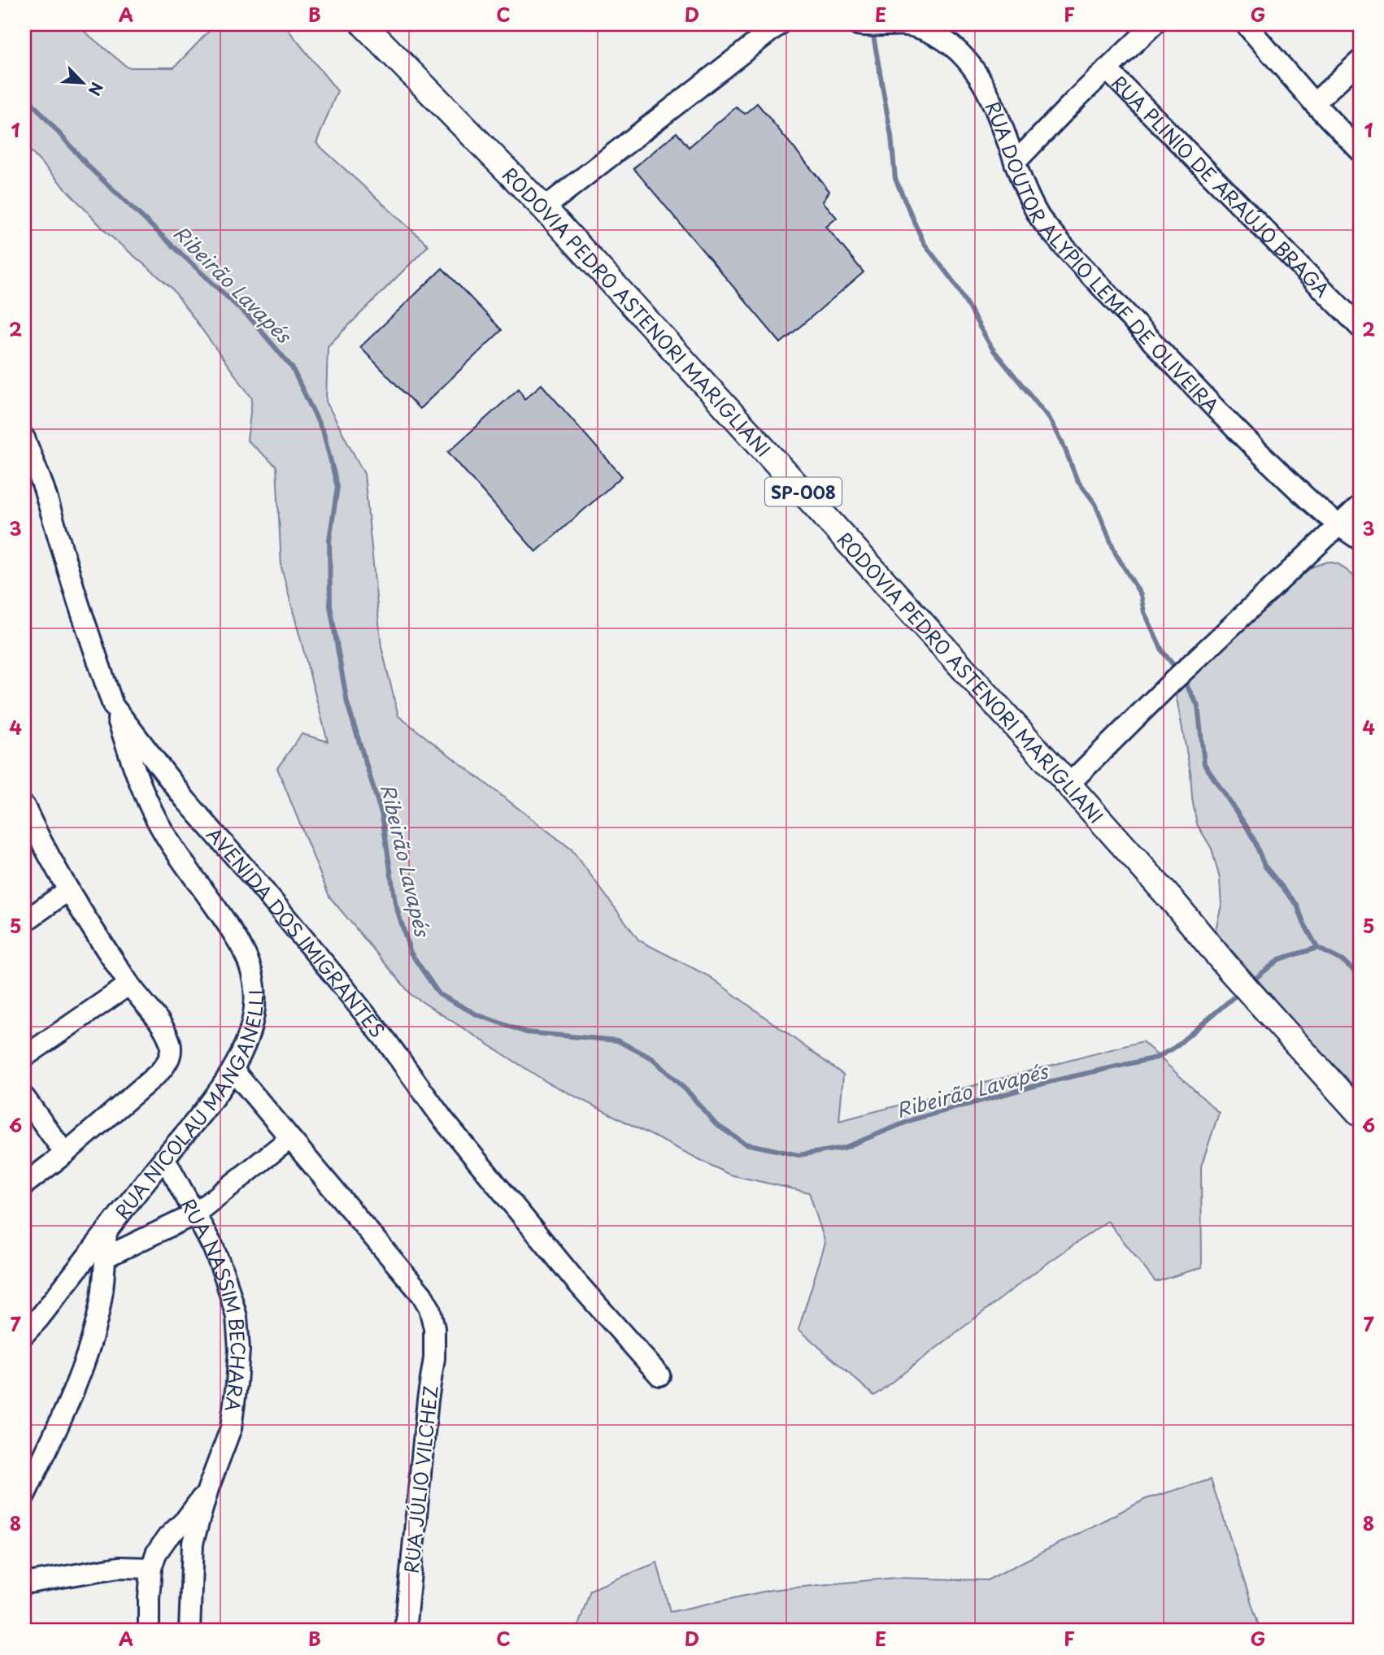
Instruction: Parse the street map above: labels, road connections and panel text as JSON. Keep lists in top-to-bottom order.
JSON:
{
  "streets": {
    "main road": ["RODOVIA PEDRO ASTENORI MARIGLIANI", "SP-008"],
    "street": [
      "RUA PLINIO DE ARAÚJO BRAGA",
      "RUA DOUTOR ALYPIO LEME DE OLIVEIRA",
      "AVENIDA DOS IMIGRANTES",
      "RUA NICOLAU MANGANELLI",
      "RUA NASSIM BECHARA",
      "RUA JÚLIO VILCHEZ"
    ]
  },
  "crossings": [
    ["AVENIDA DOS IMIGRANTES", "RUA NICOLAU MANGANELLI"],
    ["RUA NICOLAU MANGANELLI", "RUA NASSIM BECHARA"],
    ["RUA NICOLAU MANGANELLI", "RUA JÚLIO VILCHEZ"]
  ],
  "water": ["Ribeirão Lavapés"],
  "north": "bottom right",
  "grid": {
    "columns": [
      "A",
      "B",
      "C",
      "D",
      "E",
      "F",
      "G"
    ],
    "rows": [
      "1",
      "2",
      "3",
      "4",
      "5",
      "6",
      "7",
      "8"
    ]
  }
}
